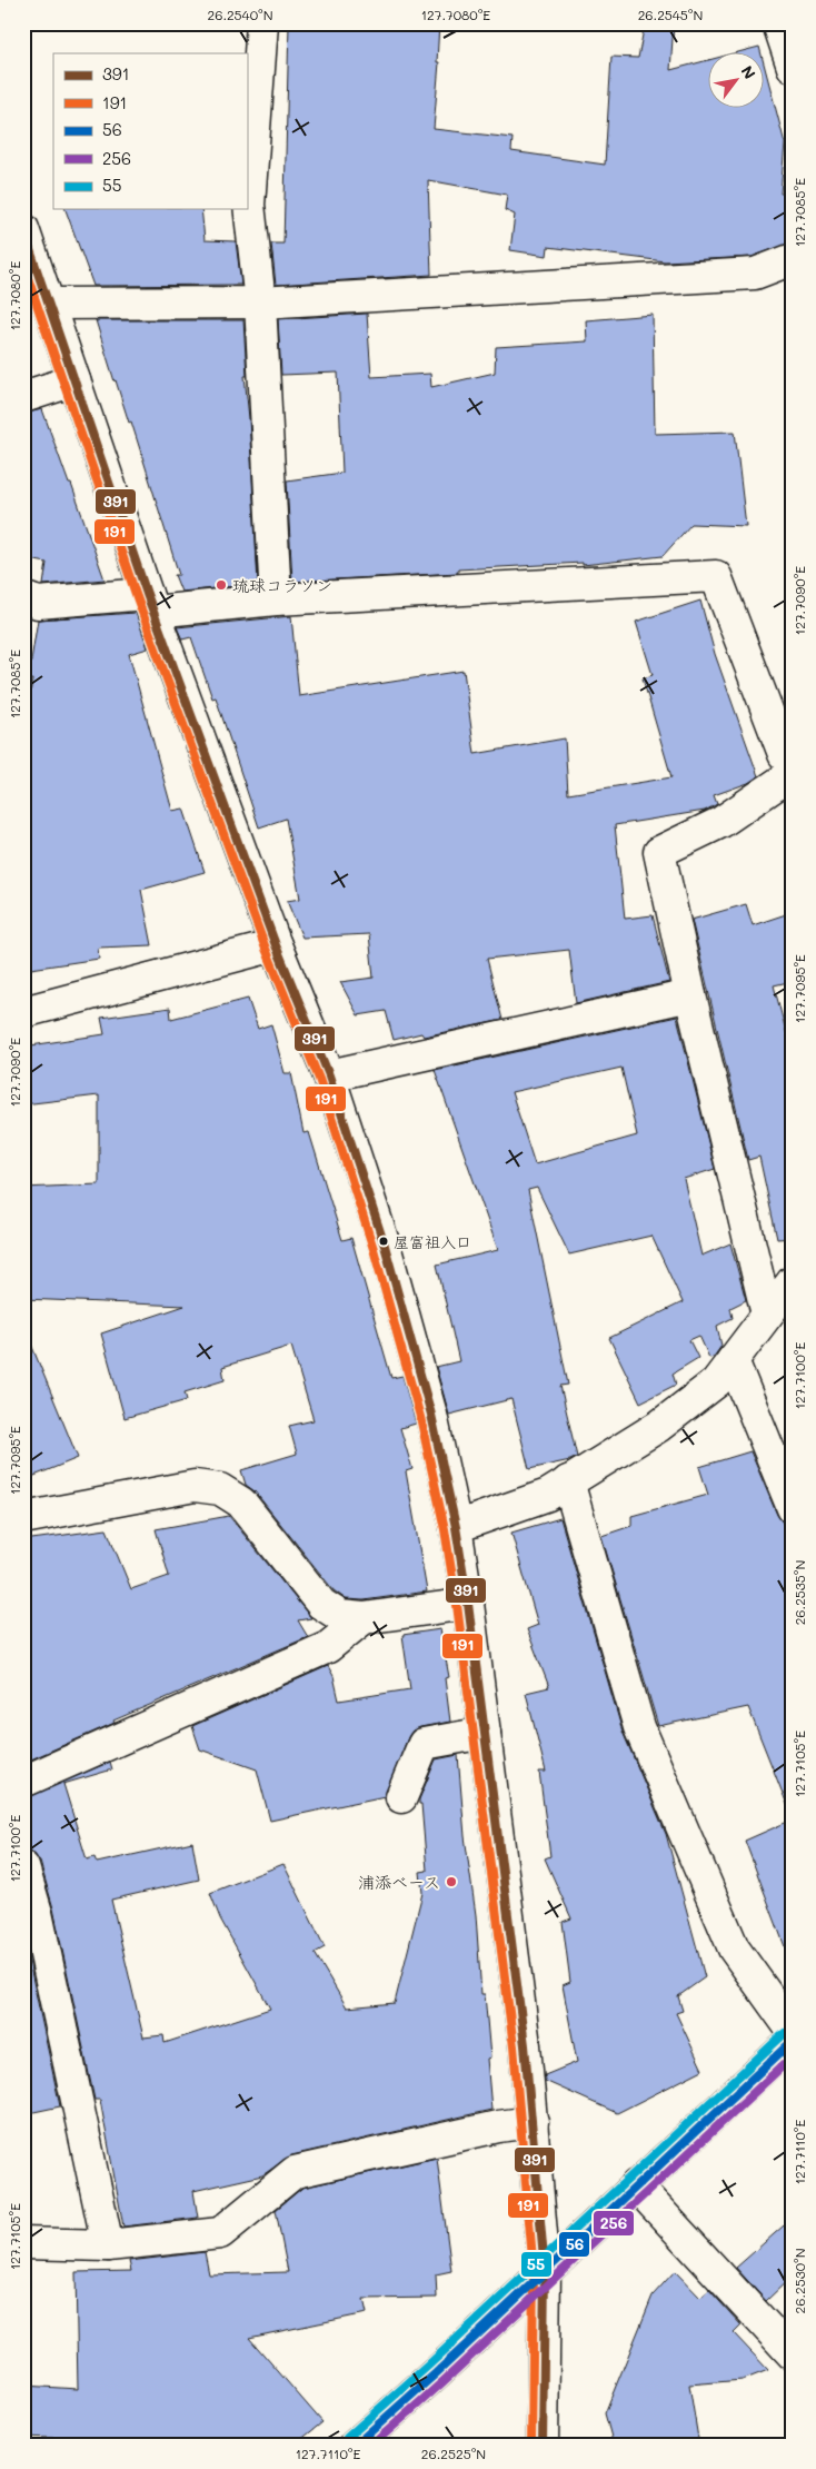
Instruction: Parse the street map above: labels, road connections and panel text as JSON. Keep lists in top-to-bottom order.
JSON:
{
  "places": ["琉球コラソン", "屋富祖入口", "浦添ベース"],
  "lines": [
    "transit line 391",
    "transit line 191",
    "transit line 55",
    "transit line 56",
    "transit line 256"
  ],
  "legend": [
    "391",
    "191",
    "56",
    "256",
    "55"
  ],
  "north": "top right",
  "coordinates": [
    "26.2540°N",
    "127.7080°E",
    "26.2545°N",
    "127.7085°E",
    "127.7090°E",
    "127.7095°E",
    "127.7100°E",
    "26.2535°N",
    "127.7105°E",
    "127.7110°E",
    "26.2530°N",
    "26.2525°N"
  ]
}
